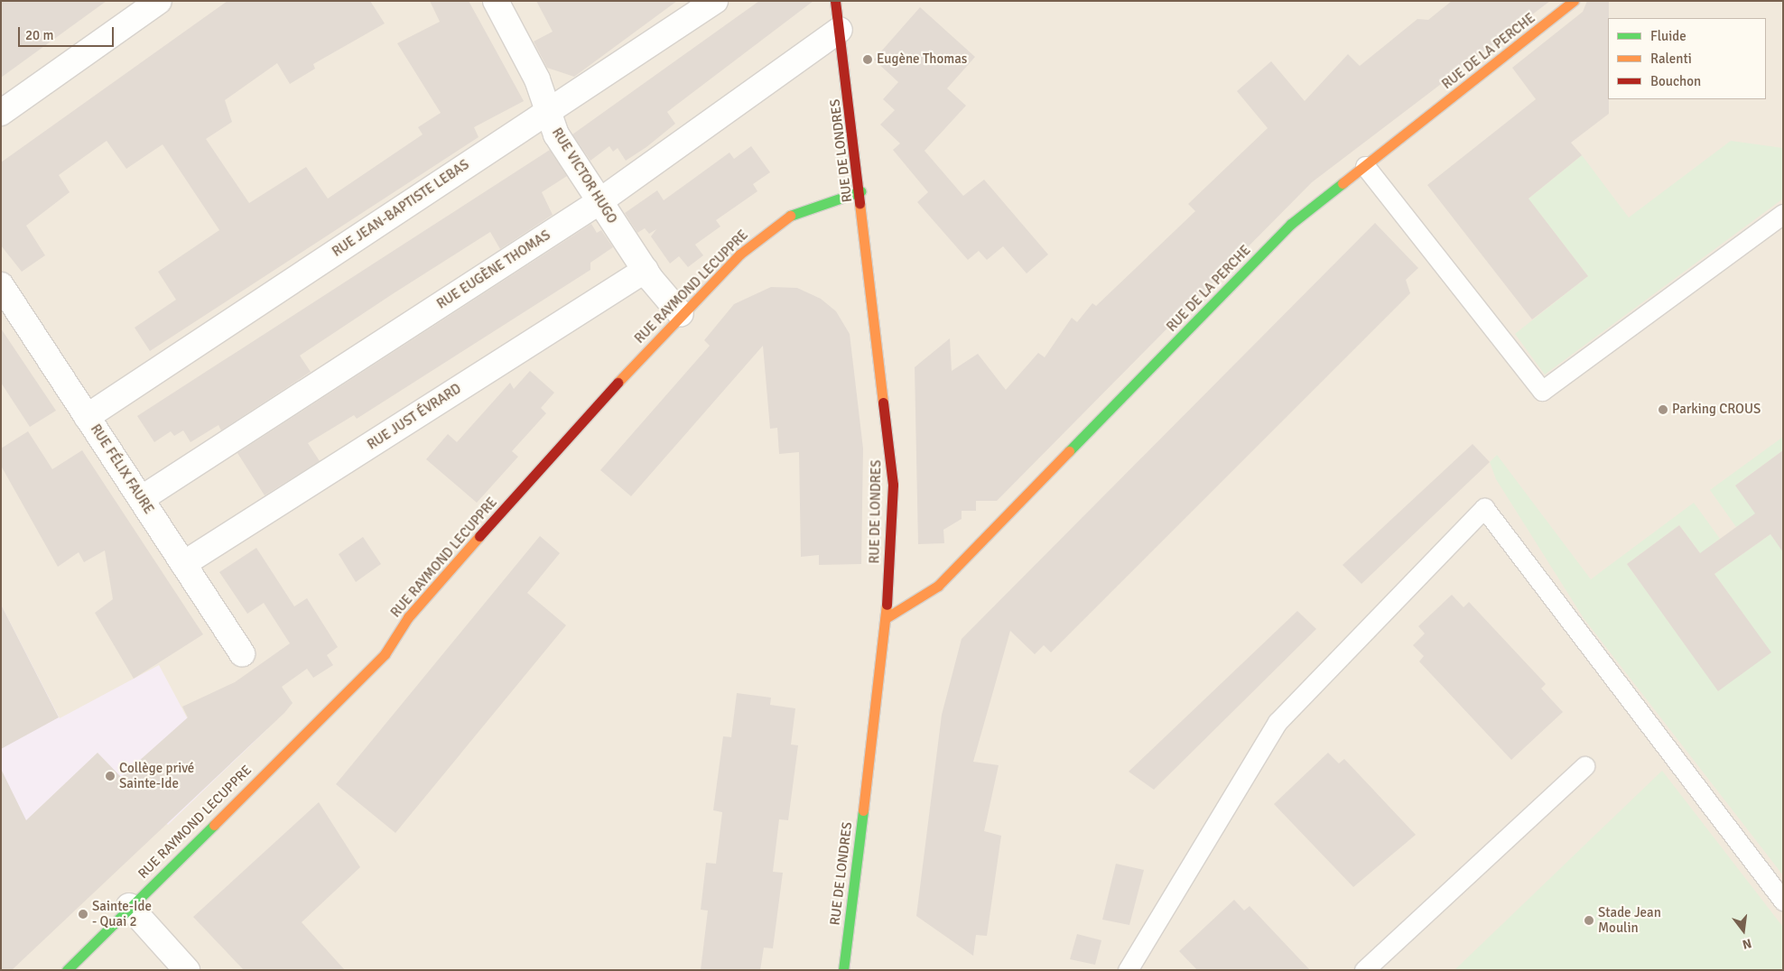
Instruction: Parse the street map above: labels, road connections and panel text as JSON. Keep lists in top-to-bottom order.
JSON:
{
  "streets": {
    "street": [
      "RUE DE LA PERCHE",
      "RUE DE LONDRES",
      "RUE VICTOR HUGO",
      "RUE JEAN-BAPTISTE LEBAS",
      "RUE EUGÈNE THOMAS",
      "RUE RAYMOND LECUPPRE",
      "RUE JUST ÉVRARD",
      "RUE FÉLIX FAURE"
    ]
  },
  "crossings": [
    ["RUE DE LA PERCHE", "RUE DE LONDRES"],
    ["RUE DE LONDRES", "RUE EUGÈNE THOMAS"],
    ["RUE DE LONDRES", "RUE RAYMOND LECUPPRE"],
    ["RUE VICTOR HUGO", "RUE JEAN-BAPTISTE LEBAS"],
    ["RUE VICTOR HUGO", "RUE EUGÈNE THOMAS"],
    ["RUE VICTOR HUGO", "RUE RAYMOND LECUPPRE"],
    ["RUE VICTOR HUGO", "RUE JUST ÉVRARD"],
    ["RUE JEAN-BAPTISTE LEBAS", "RUE FÉLIX FAURE"],
    ["RUE EUGÈNE THOMAS", "RUE FÉLIX FAURE"],
    ["RUE JUST ÉVRARD", "RUE FÉLIX FAURE"]
  ],
  "places": [
    "Eugène Thomas",
    "Parking CROUS",
    "Collège privé Sainte-Ide",
    "Sainte-Ide - Quai 2",
    "Stade Jean Moulin"
  ],
  "legend": ["Fluide", "Ralenti", "Bouchon"],
  "scale_bar": "20 m",
  "north": "bottom"
}
